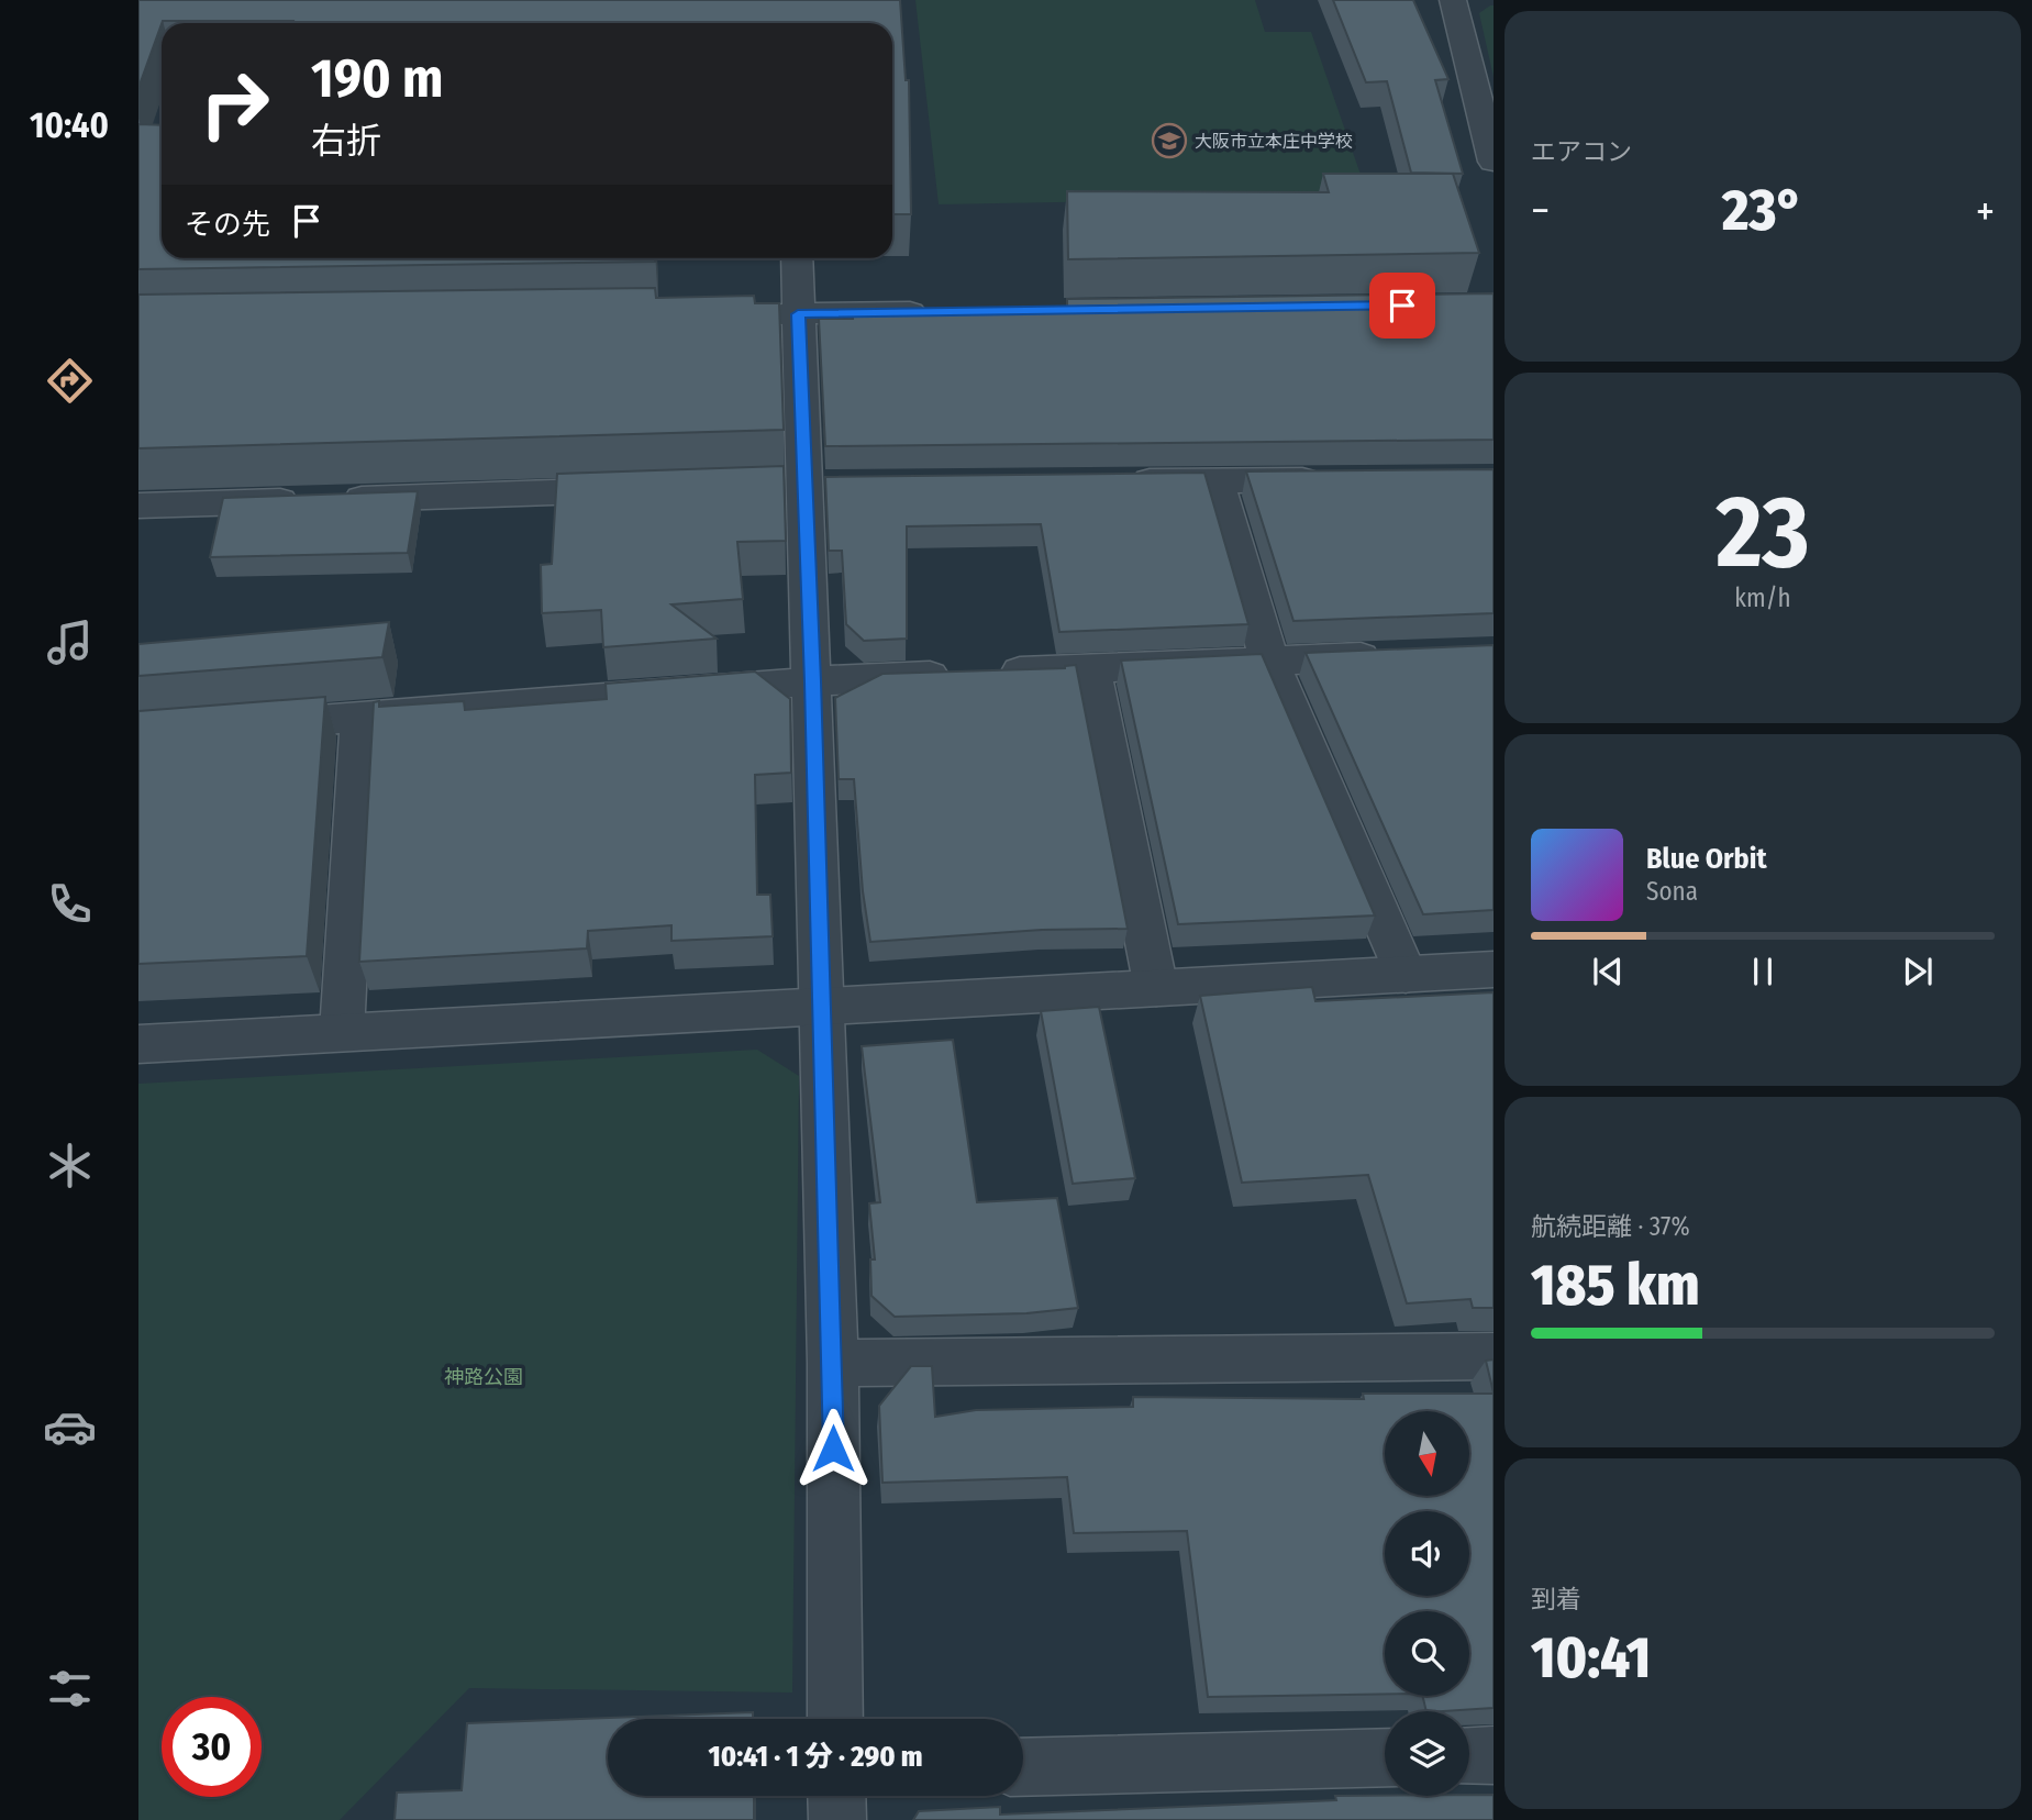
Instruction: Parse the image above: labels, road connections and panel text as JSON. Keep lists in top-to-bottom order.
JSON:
{
  "parks": ["神路公園"],
  "places": {
    "school or university": ["大阪市立本庄中学校"]
  },
  "north": "bottom",
  "page": {
    "tabs": "10:40",
    "tile": [
      "エアコン",
      ["23", "km/h"],
      ["航続距離 · 37%", "185 km"],
      ["到着", "10:41"]
    ],
    "turn": ["190 m", "右折"],
    "heat": ["−", "23°", "+"],
    "then": "その先",
    "song": ["Blue Orbit", "Sona"],
    "limit": "30",
    "trip": "10:41 · 1 分 · 290 m"
  }
}
